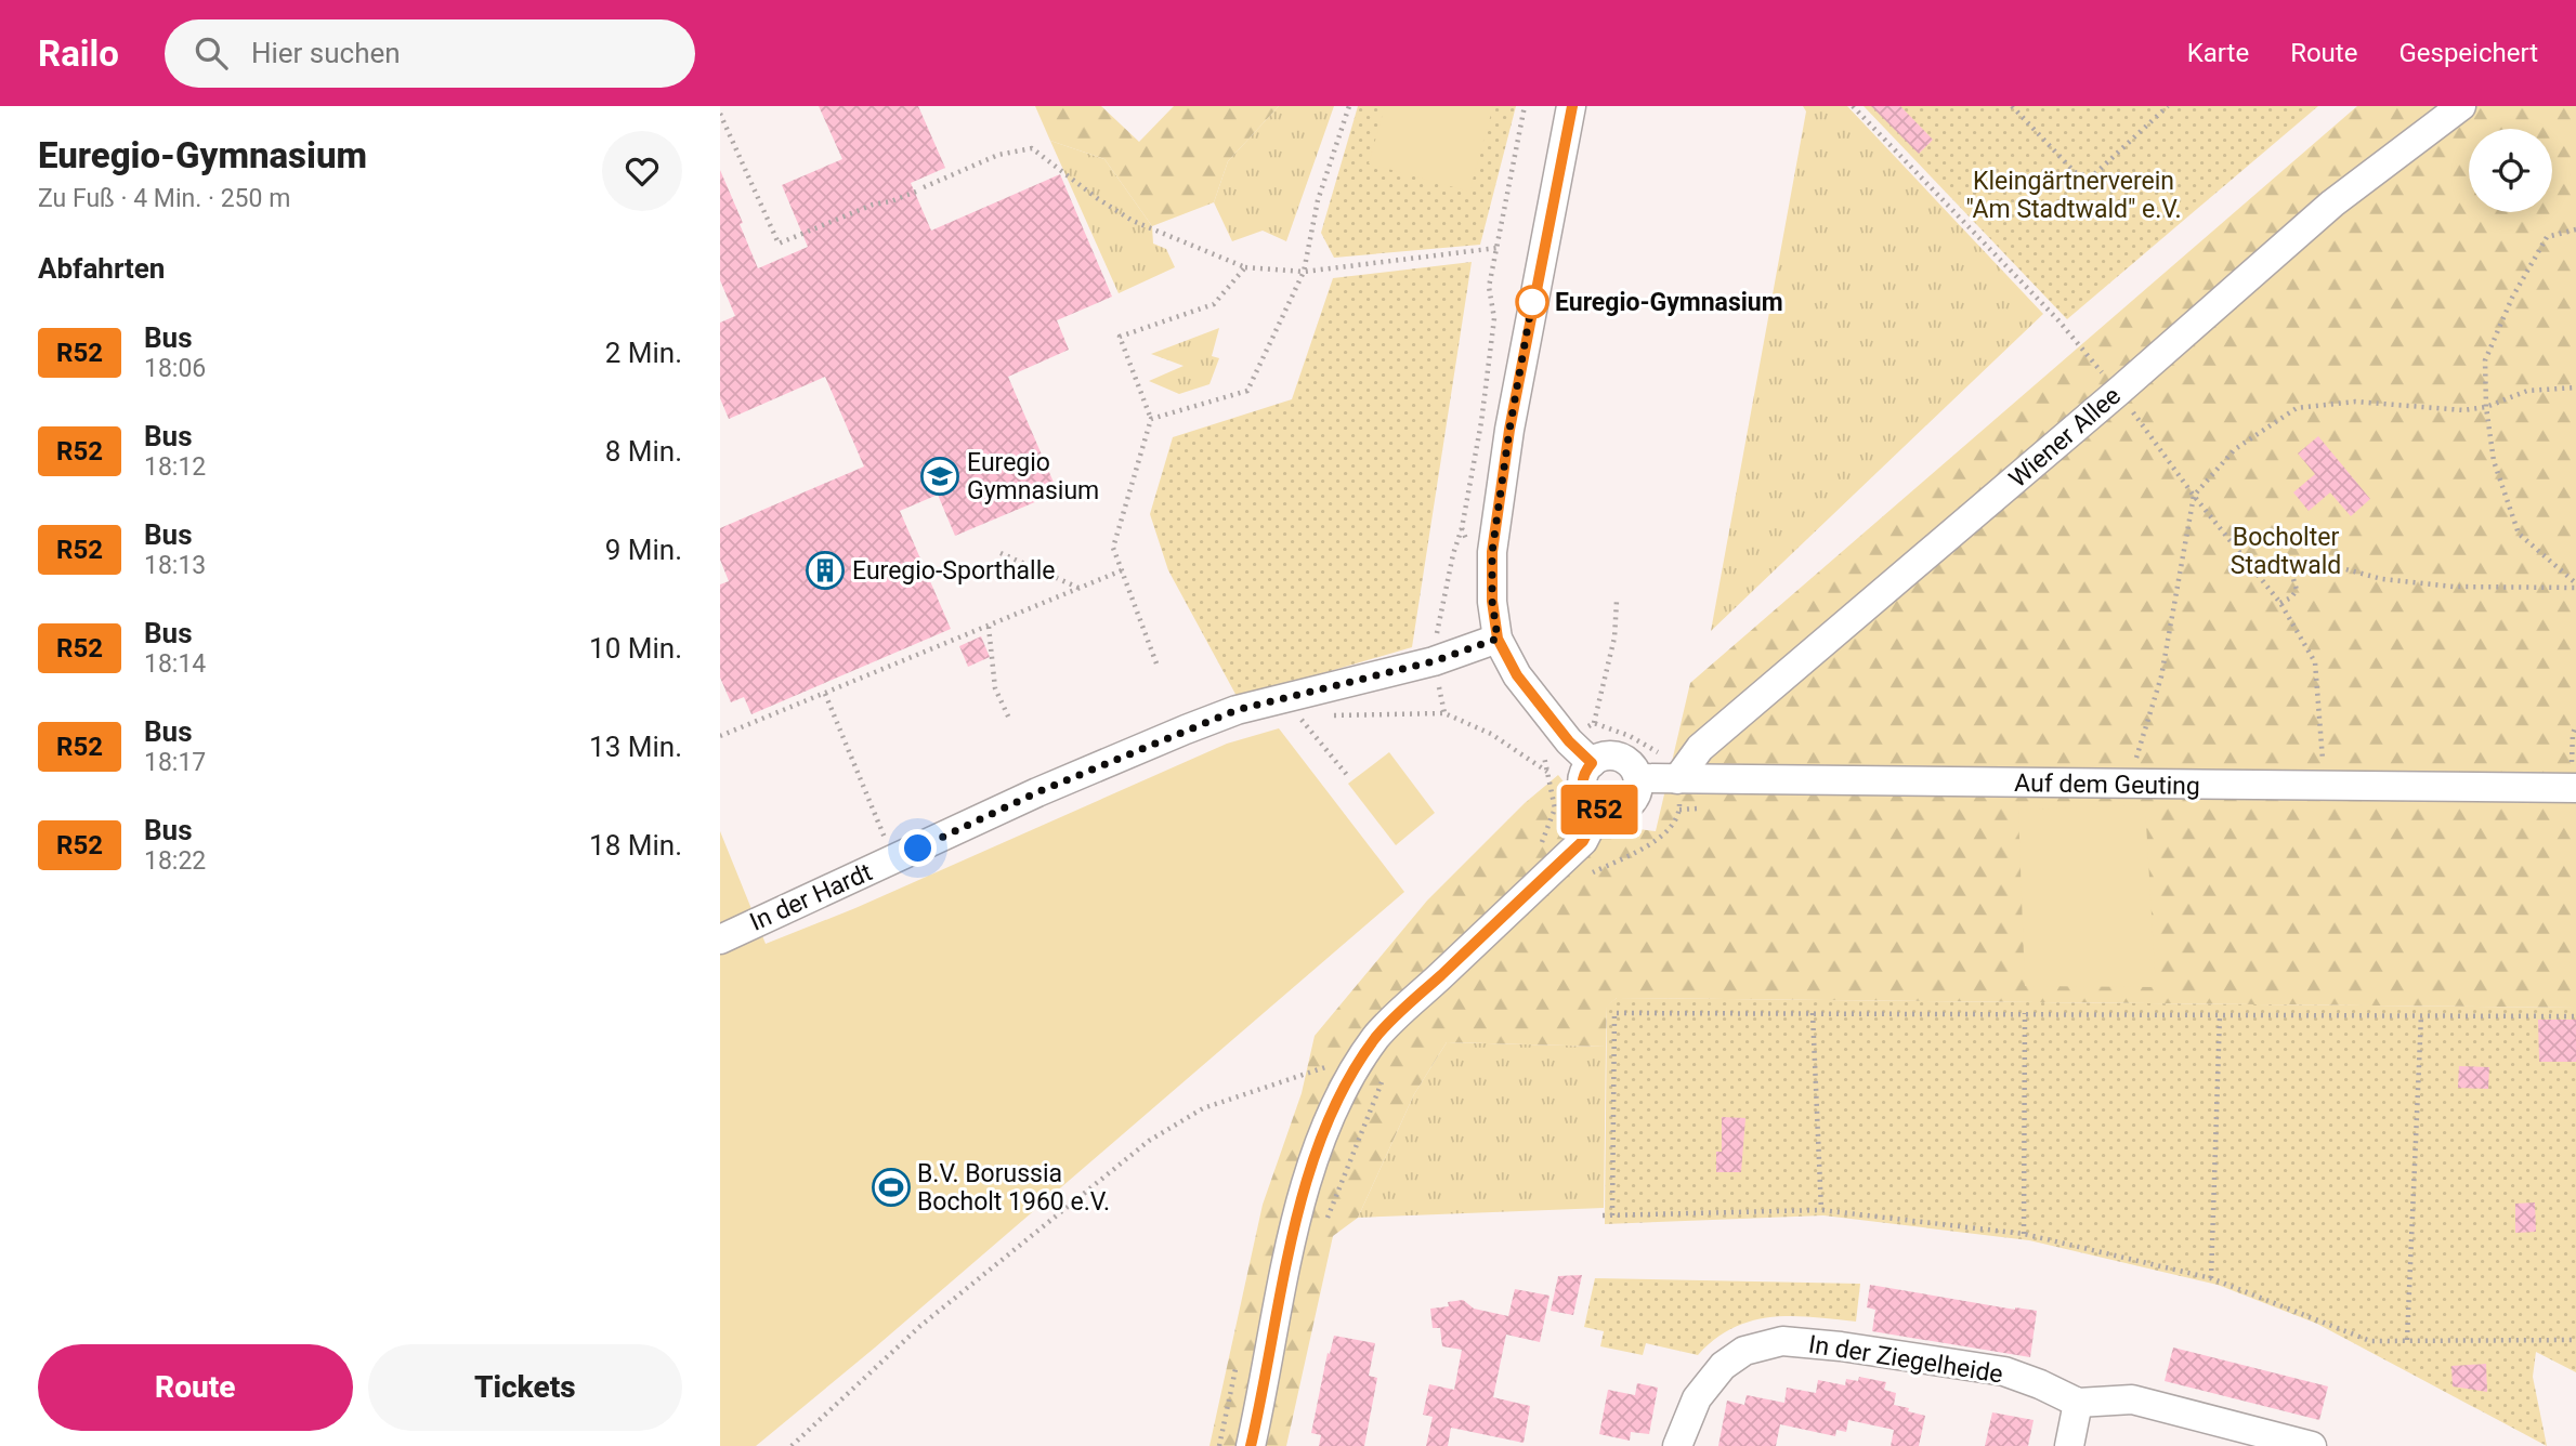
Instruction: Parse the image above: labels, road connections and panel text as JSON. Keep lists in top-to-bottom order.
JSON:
{
  "streets": {
    "street": [
      "Wiener Allee",
      "Auf dem Geuting",
      "In der Hardt",
      "In der Ziegelheide"
    ]
  },
  "crossings": [
    ["Wiener Allee", "Auf dem Geuting"]
  ],
  "parks": ["Kleingärtnerverein \"Am Stadtwald\" e.V.", "Bocholter Stadtwald"],
  "places": {
    "other": ["Euregio-Gymnasium"],
    "school or university": ["Euregio Gymnasium"],
    "building": ["Euregio-Sporthalle"],
    "sports": ["B.V. Borussia Bocholt 1960 e.V."]
  },
  "lines": ["bus line R52"],
  "page": {
    "header": "Railo",
    "search": "Hier suchen",
    "nav": ["Karte", "Route", "Gespeichert"],
    "heading": [
      ["Euregio-Gymnasium", "Zu Fuß · 4 Min. · 250 m"],
      "Abfahrten"
    ],
    "on_map": "R52",
    "list": [
      {
        "mark": "R52",
        "name": "Bus",
        "note": "18:06",
        "value": "2 Min."
      },
      {
        "mark": "R52",
        "name": "Bus",
        "note": "18:12",
        "value": "8 Min."
      },
      {
        "mark": "R52",
        "name": "Bus",
        "note": "18:13",
        "value": "9 Min."
      },
      {
        "mark": "R52",
        "name": "Bus",
        "note": "18:14",
        "value": "10 Min."
      },
      {
        "mark": "R52",
        "name": "Bus",
        "note": "18:17",
        "value": "13 Min."
      },
      {
        "mark": "R52",
        "name": "Bus",
        "note": "18:22",
        "value": "18 Min."
      }
    ],
    "buttons": ["Route", "Tickets"]
  }
}
